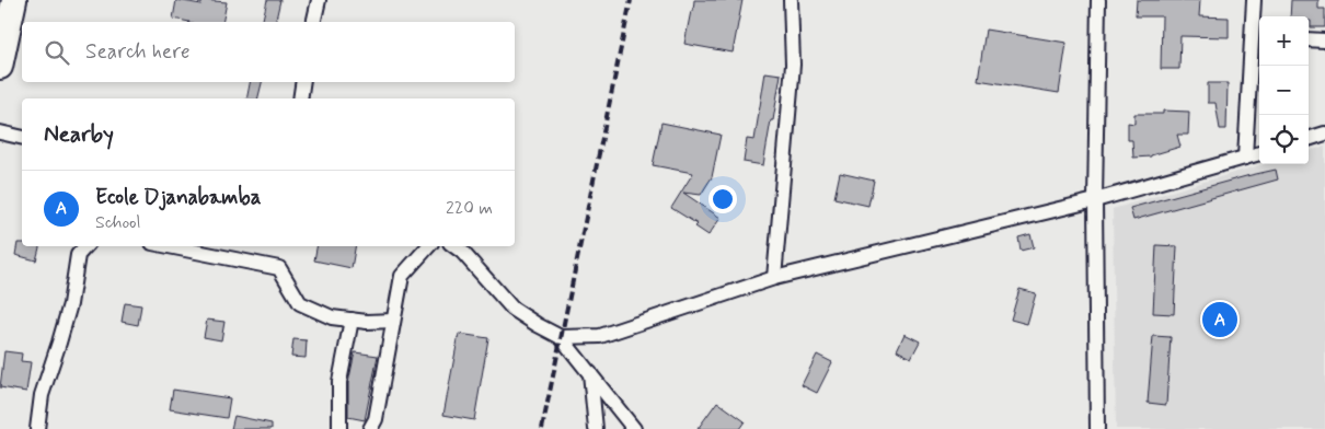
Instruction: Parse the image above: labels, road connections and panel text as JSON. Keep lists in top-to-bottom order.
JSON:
{
  "page": {
    "map_buttons": ["+", "−"],
    "search": "Search here",
    "heading": "Nearby",
    "list": [
      {
        "mark": "A",
        "name": "Ecole Djanabamba",
        "note": "School",
        "value": "220 m"
      }
    ],
    "pins": "A"
  }
}
